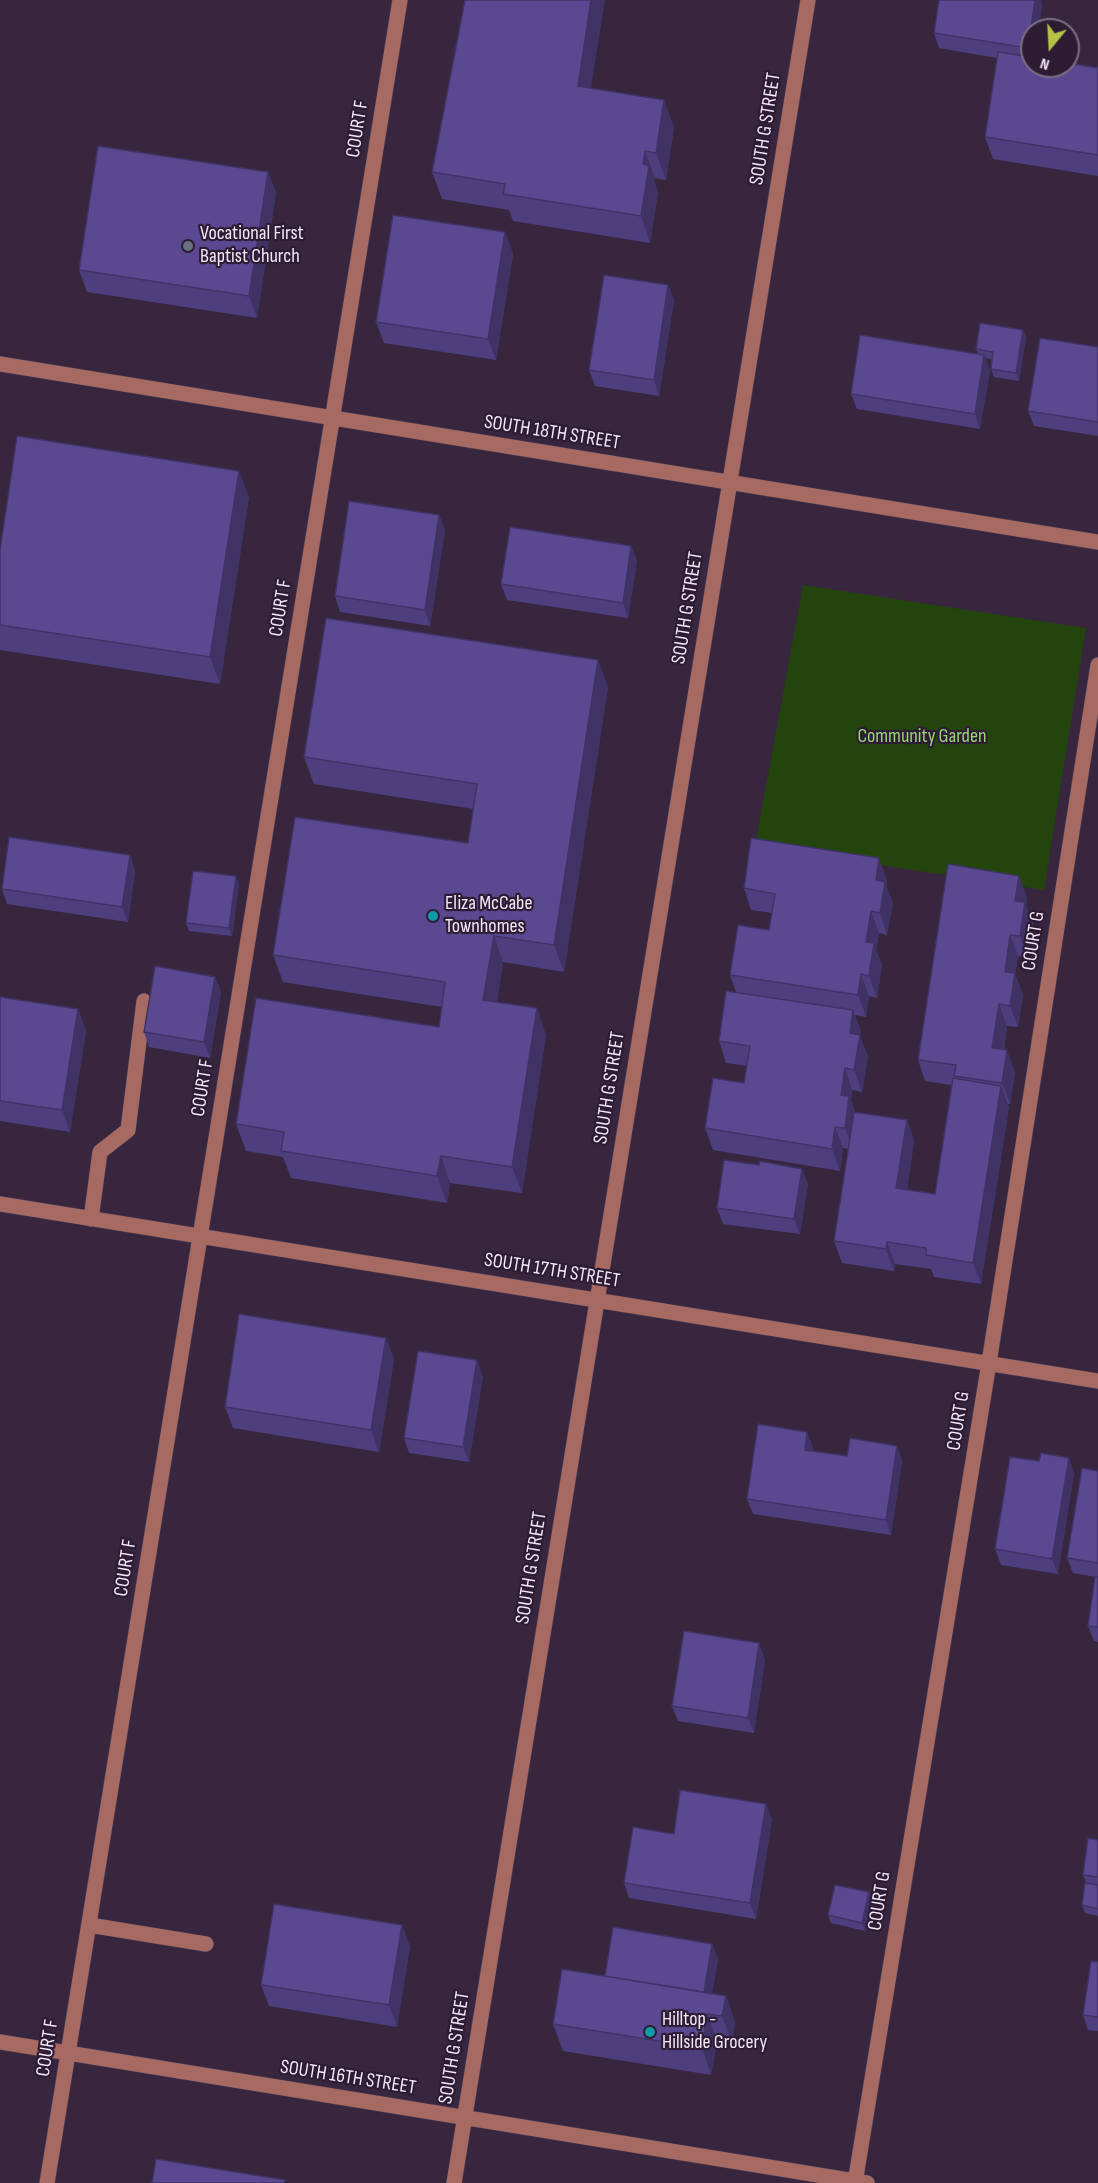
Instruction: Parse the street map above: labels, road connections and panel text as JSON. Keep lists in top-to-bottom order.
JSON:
{
  "streets": {
    "street": [
      "COURT F",
      "SOUTH G STREET",
      "SOUTH 18TH STREET",
      "COURT G",
      "SOUTH 17TH STREET",
      "SOUTH 16TH STREET"
    ]
  },
  "crossings": [
    ["COURT F", "SOUTH 18TH STREET"],
    ["COURT F", "SOUTH 17TH STREET"],
    ["COURT F", "SOUTH 16TH STREET"],
    ["SOUTH G STREET", "SOUTH 18TH STREET"],
    ["SOUTH G STREET", "SOUTH 17TH STREET"],
    ["SOUTH G STREET", "SOUTH 16TH STREET"],
    ["COURT G", "SOUTH 17TH STREET"],
    ["COURT G", "SOUTH 16TH STREET"]
  ],
  "parks": ["Community Garden"],
  "places": ["Vocational First Baptist Church", "Eliza McCabe Townhomes", "Hilltop - Hillside Grocery"],
  "north": "bottom"
}
